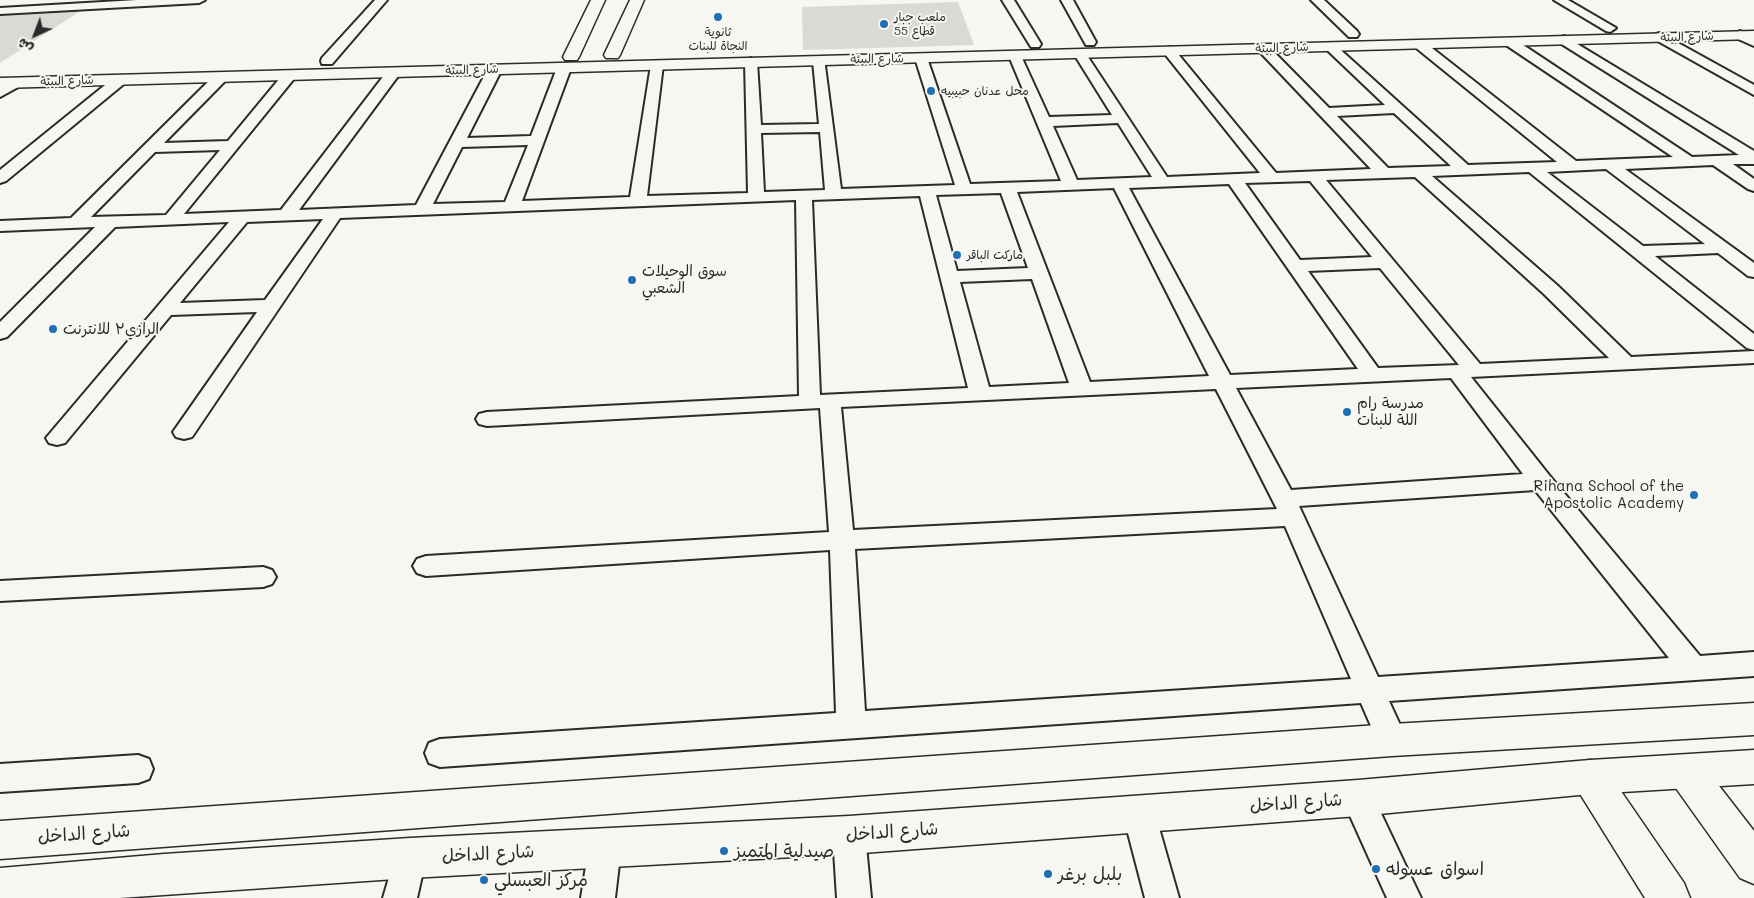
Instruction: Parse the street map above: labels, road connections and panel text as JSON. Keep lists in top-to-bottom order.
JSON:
{
  "streets": {
    "street": ["شارع البيئة", "شارع الداخل"]
  },
  "places": [
    "ثانوية النجاة للبنات",
    "ملعب جبار قطاع 55",
    "محل عدنان حبيبيه",
    "ماركت الباقر",
    "سوق الوحيلات الشعبي",
    "الرازي٣ للانترنت",
    "مدرسة رام اللة للبنات",
    "Rihana School of the Apostolic Academy",
    "صيدلية المتميز",
    "اسواق عسوله",
    "بلبل برغر",
    "مركز العبسلي"
  ],
  "north": "bottom left"
}
